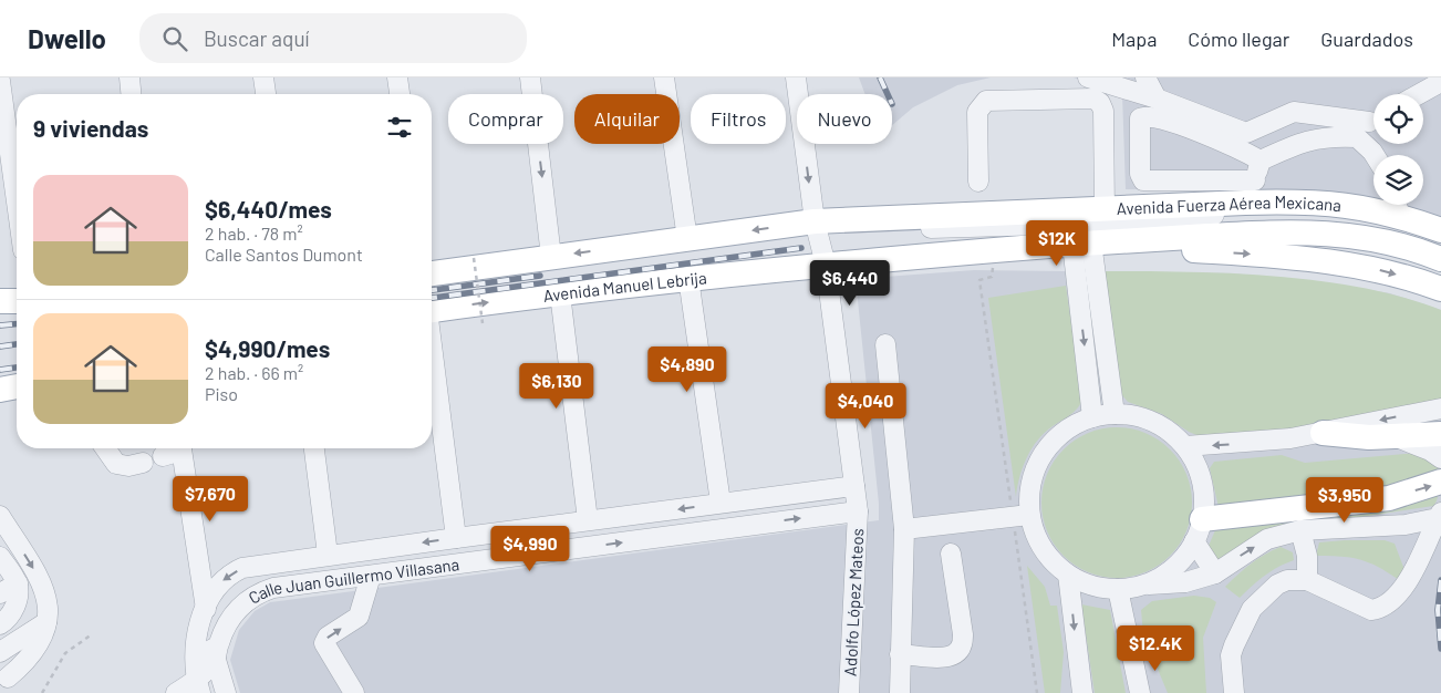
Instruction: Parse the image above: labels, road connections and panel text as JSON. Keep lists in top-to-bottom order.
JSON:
{
  "streets": {
    "main road": ["Avenida Fuerza Aérea Mexicana", "Avenida Manuel Lebrija"],
    "street": ["Calle Juan Guillermo Villasana", "Adolfo López Mateos"]
  },
  "crossings": [
    ["Avenida Fuerza Aérea Mexicana", "Avenida Manuel Lebrija"],
    ["Avenida Fuerza Aérea Mexicana", "Adolfo López Mateos"],
    ["Avenida Manuel Lebrija", "Adolfo López Mateos"],
    ["Calle Juan Guillermo Villasana", "Adolfo López Mateos"]
  ],
  "page": {
    "header": "Dwello",
    "search": "Buscar aquí",
    "nav": ["Mapa", "Cómo llegar", "Guardados"],
    "chip": [
      "Comprar",
      "Alquilar",
      "Filtros",
      "Nuevo"
    ],
    "heading": "9 viviendas",
    "list": [
      {
        "name": "$6,440/mes",
        "note": "2 hab. · 78 m² · Calle Santos Dumont"
      },
      {
        "name": "$4,990/mes",
        "note": "2 hab. · 66 m² · Piso"
      }
    ],
    "price": [
      "$12K",
      "$6,440",
      "$4,890",
      "$6,130",
      "$4,040",
      "$7,670",
      "$3,950",
      "$4,990",
      "$12.4K"
    ]
  }
}
